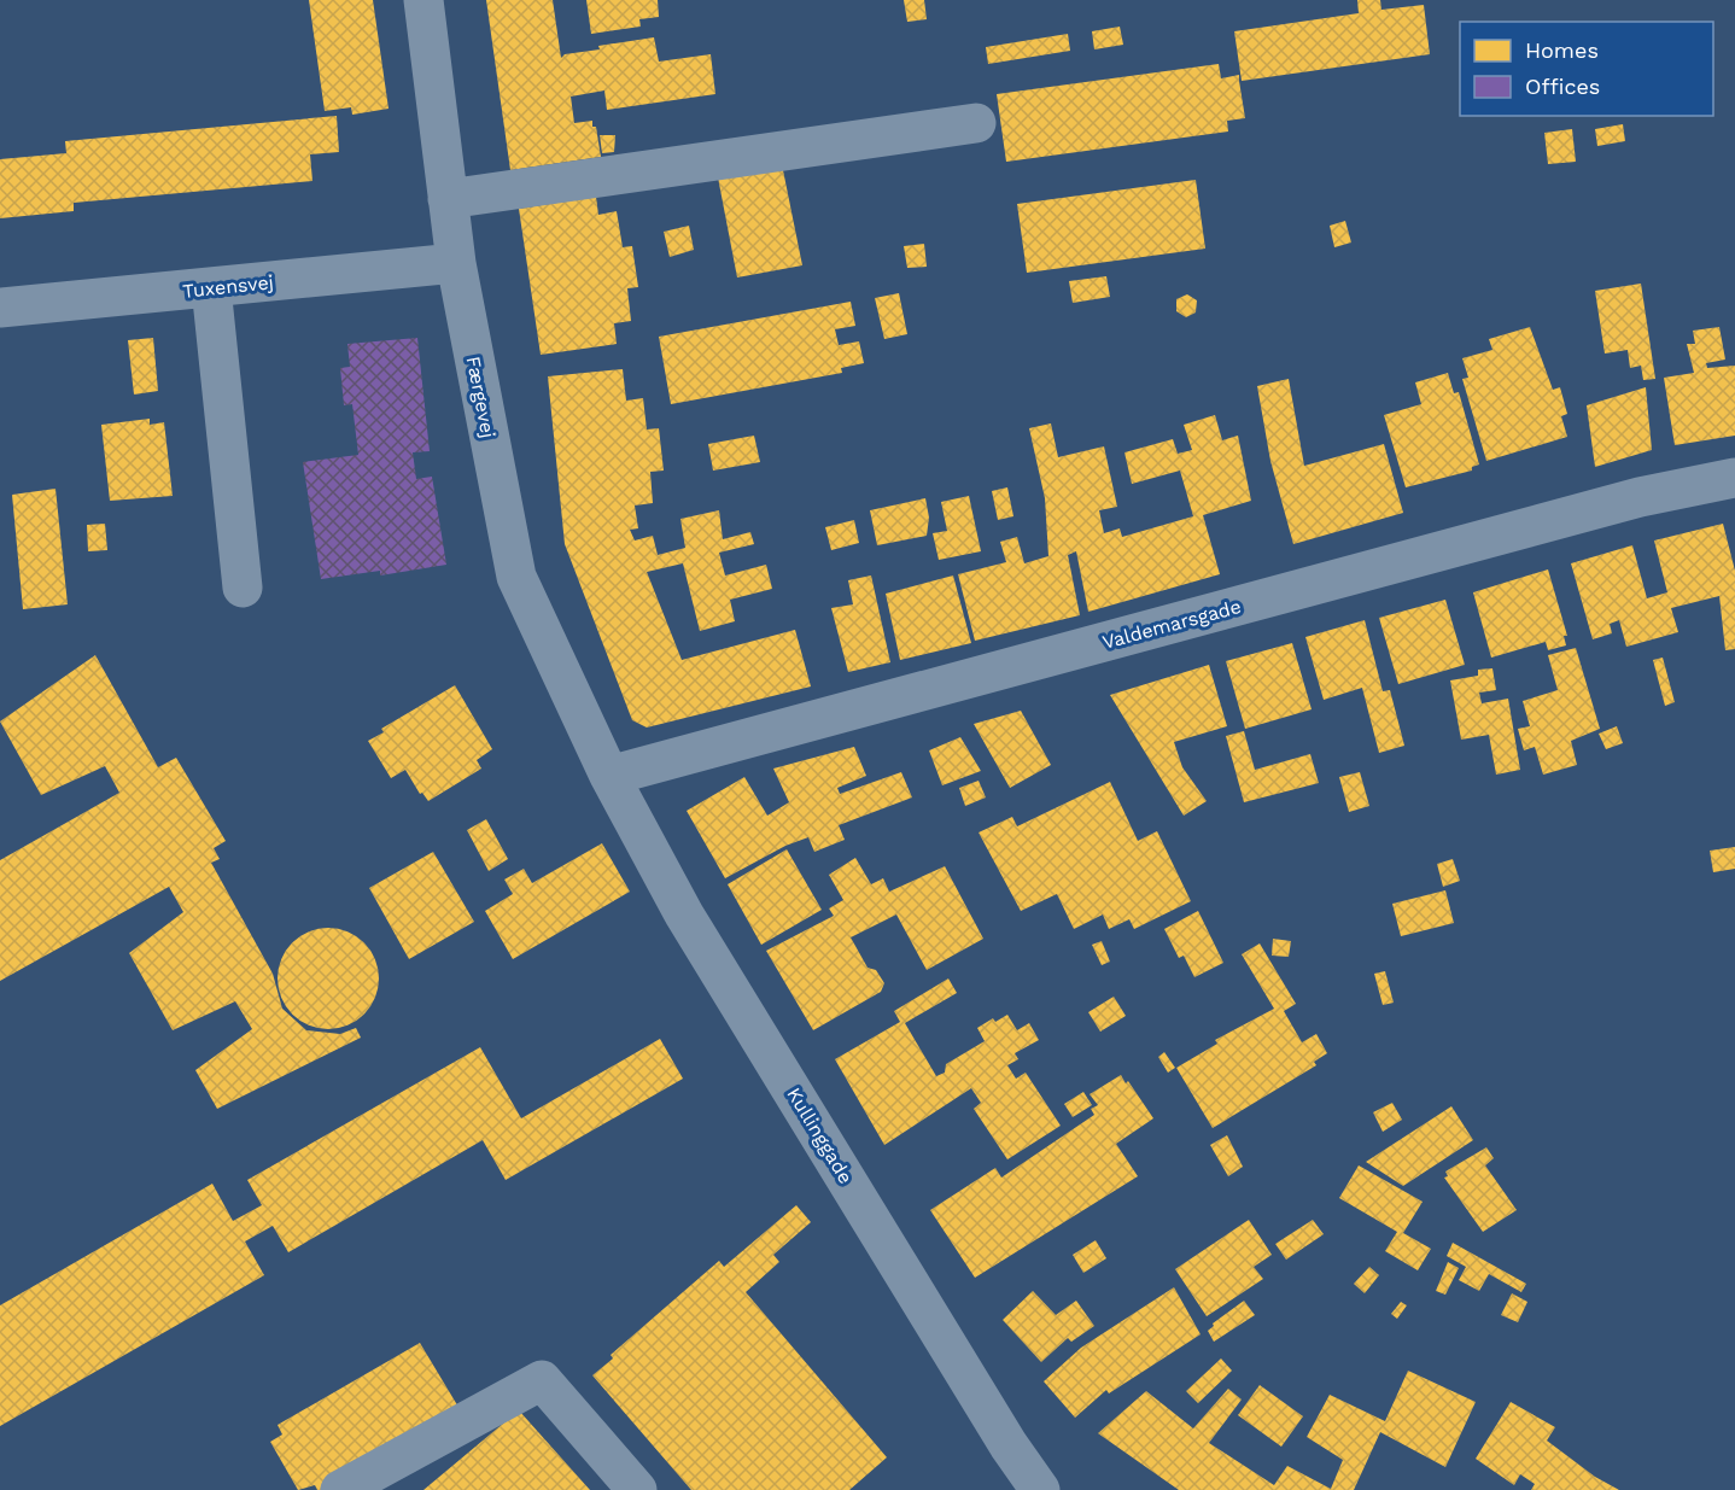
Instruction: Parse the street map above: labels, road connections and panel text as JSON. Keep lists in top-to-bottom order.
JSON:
{
  "streets": {
    "street": [
      "Tuxensvej",
      "Færgevej",
      "Valdemarsgade",
      "Kullinggade"
    ]
  },
  "crossings": [
    ["Tuxensvej", "Færgevej"],
    ["Færgevej", "Valdemarsgade"],
    ["Færgevej", "Kullinggade"],
    ["Valdemarsgade", "Kullinggade"]
  ],
  "legend": ["Homes", "Offices"]
}
